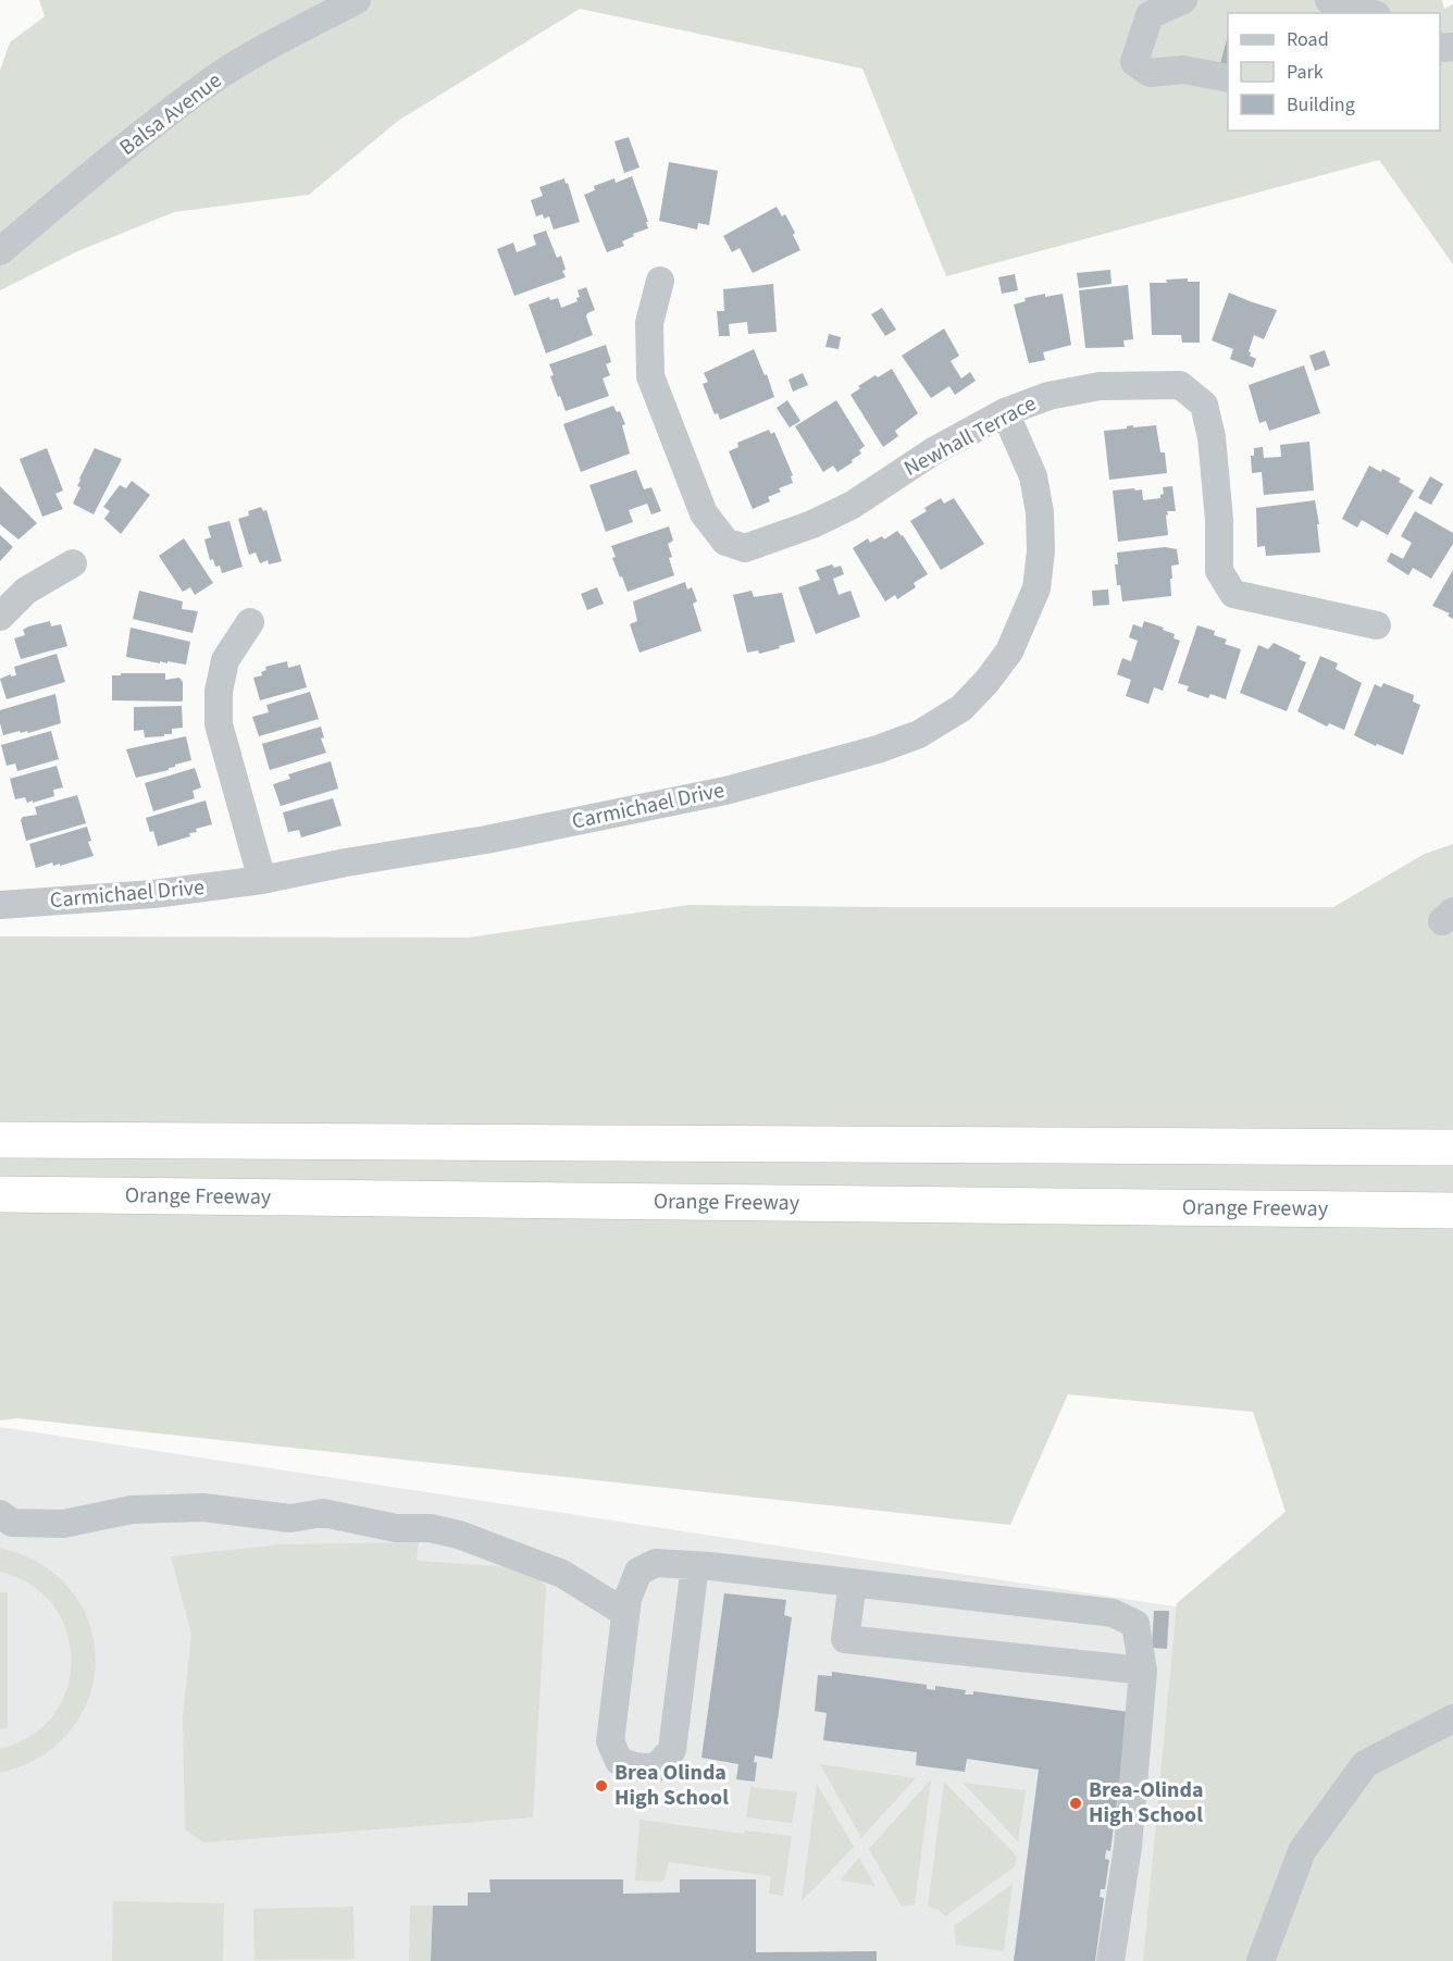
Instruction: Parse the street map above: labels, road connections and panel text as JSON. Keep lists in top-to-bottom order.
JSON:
{
  "streets": {
    "highway": ["Orange Freeway"],
    "street": ["Balsa Avenue", "Newhall Terrace", "Carmichael Drive"]
  },
  "crossings": [
    ["Newhall Terrace", "Carmichael Drive"]
  ],
  "places": ["Brea Olinda High School", "Brea-Olinda High School"],
  "legend": ["Road", "Park", "Building"]
}
